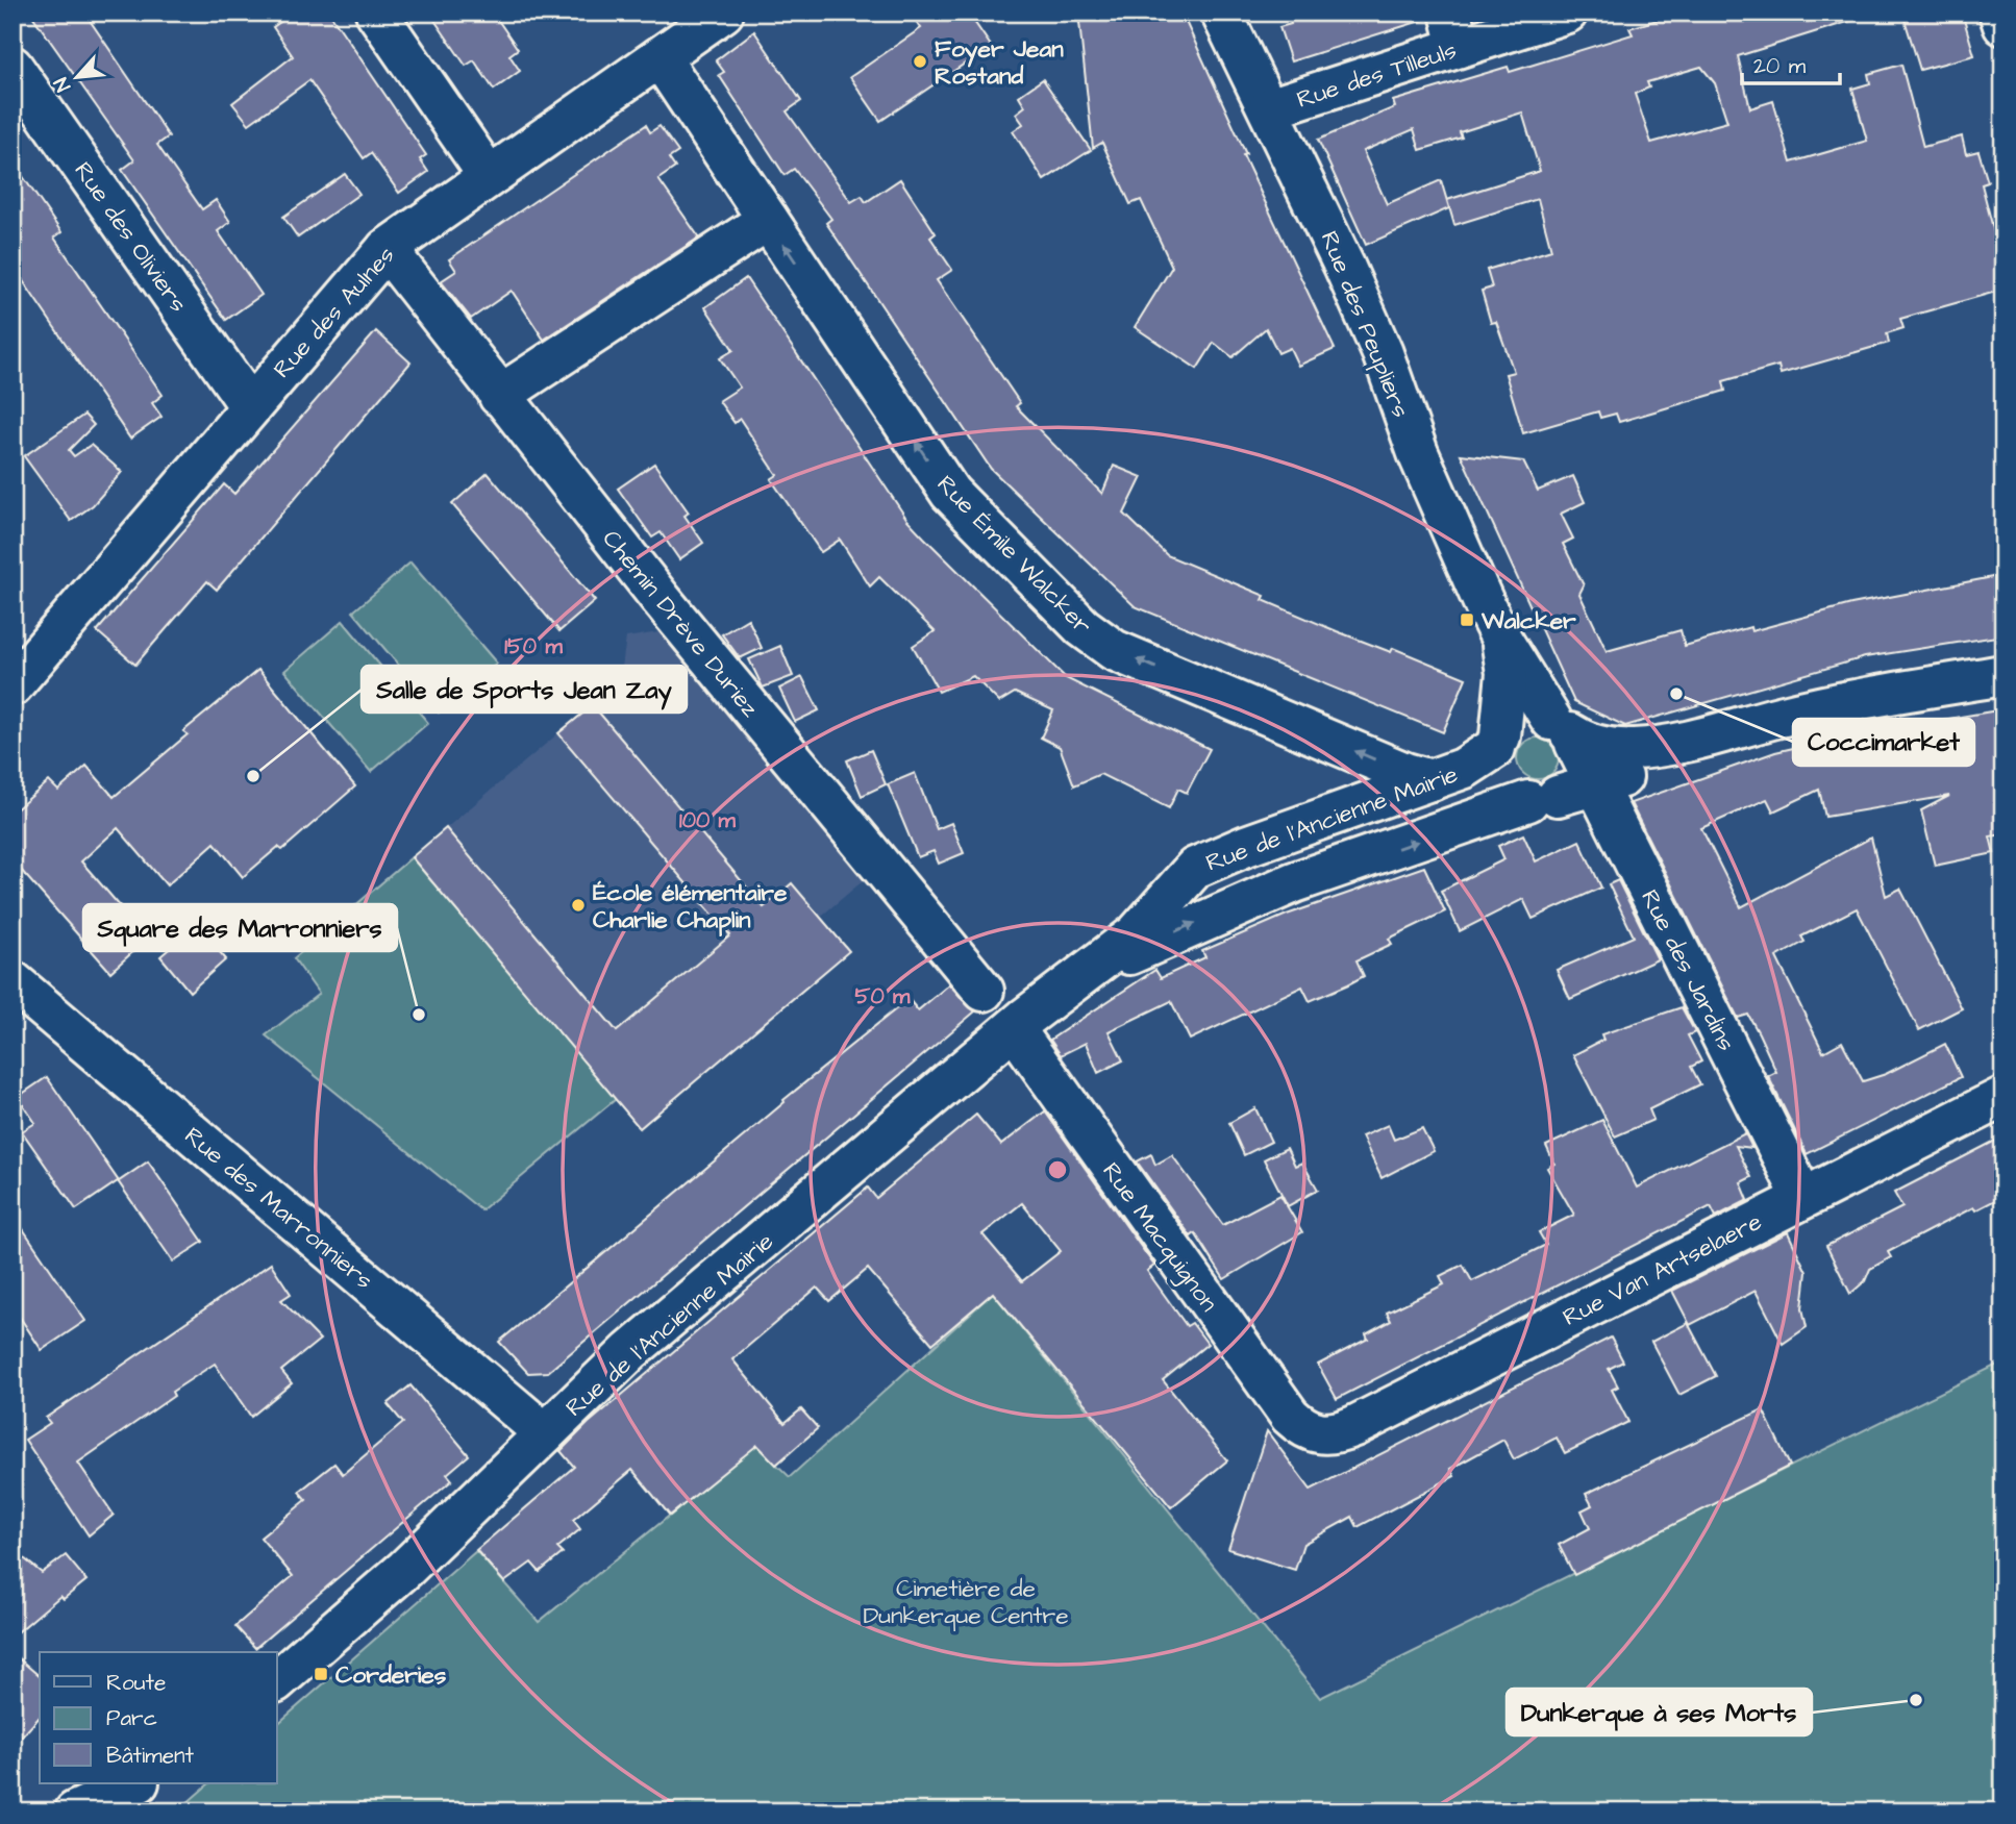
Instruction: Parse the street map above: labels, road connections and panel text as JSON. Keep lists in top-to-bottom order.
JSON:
{
  "streets": {
    "street": [
      "Rue des Tilleuls",
      "Rue des Oliviers",
      "Rue des Aulnes",
      "Rue des Peupliers",
      "Rue Émile Walcker",
      "Chemin Drève Duriez",
      "Rue de l'Ancienne Mairie",
      "Rue des Jardins",
      "Rue des Marronniers",
      "Rue Macquignon",
      "Rue Van Artselaere"
    ]
  },
  "crossings": [
    ["Rue des Tilleuls", "Rue des Peupliers"],
    ["Rue des Oliviers", "Rue des Aulnes"],
    ["Rue des Aulnes", "Rue Émile Walcker"],
    ["Rue des Aulnes", "Chemin Drève Duriez"],
    ["Rue des Peupliers", "Rue de l'Ancienne Mairie"],
    ["Rue des Peupliers", "Rue des Jardins"],
    ["Rue Émile Walcker", "Rue de l'Ancienne Mairie"],
    ["Rue de l'Ancienne Mairie", "Rue des Jardins"],
    ["Rue de l'Ancienne Mairie", "Rue des Marronniers"],
    ["Rue de l'Ancienne Mairie", "Rue Macquignon"],
    ["Rue des Jardins", "Rue Van Artselaere"],
    ["Rue Macquignon", "Rue Van Artselaere"]
  ],
  "one_way": ["Rue Émile Walcker"],
  "parks": ["Cimetière de Dunkerque Centre"],
  "places": {
    "other": [
      "Foyer Jean Rostand",
      "Coccimarket",
      "Salle de Sports Jean Zay",
      "École élémentaire Charlie Chaplin",
      "Square des Marronniers",
      "Dunkerque à ses Morts"
    ],
    "transit": ["Walcker", "Corderies"]
  },
  "legend": ["Route", "Parc", "Bâtiment"],
  "scale_bar": "20 m",
  "north": "bottom left",
  "rings": ["150 m", "100 m", "50 m"]
}
